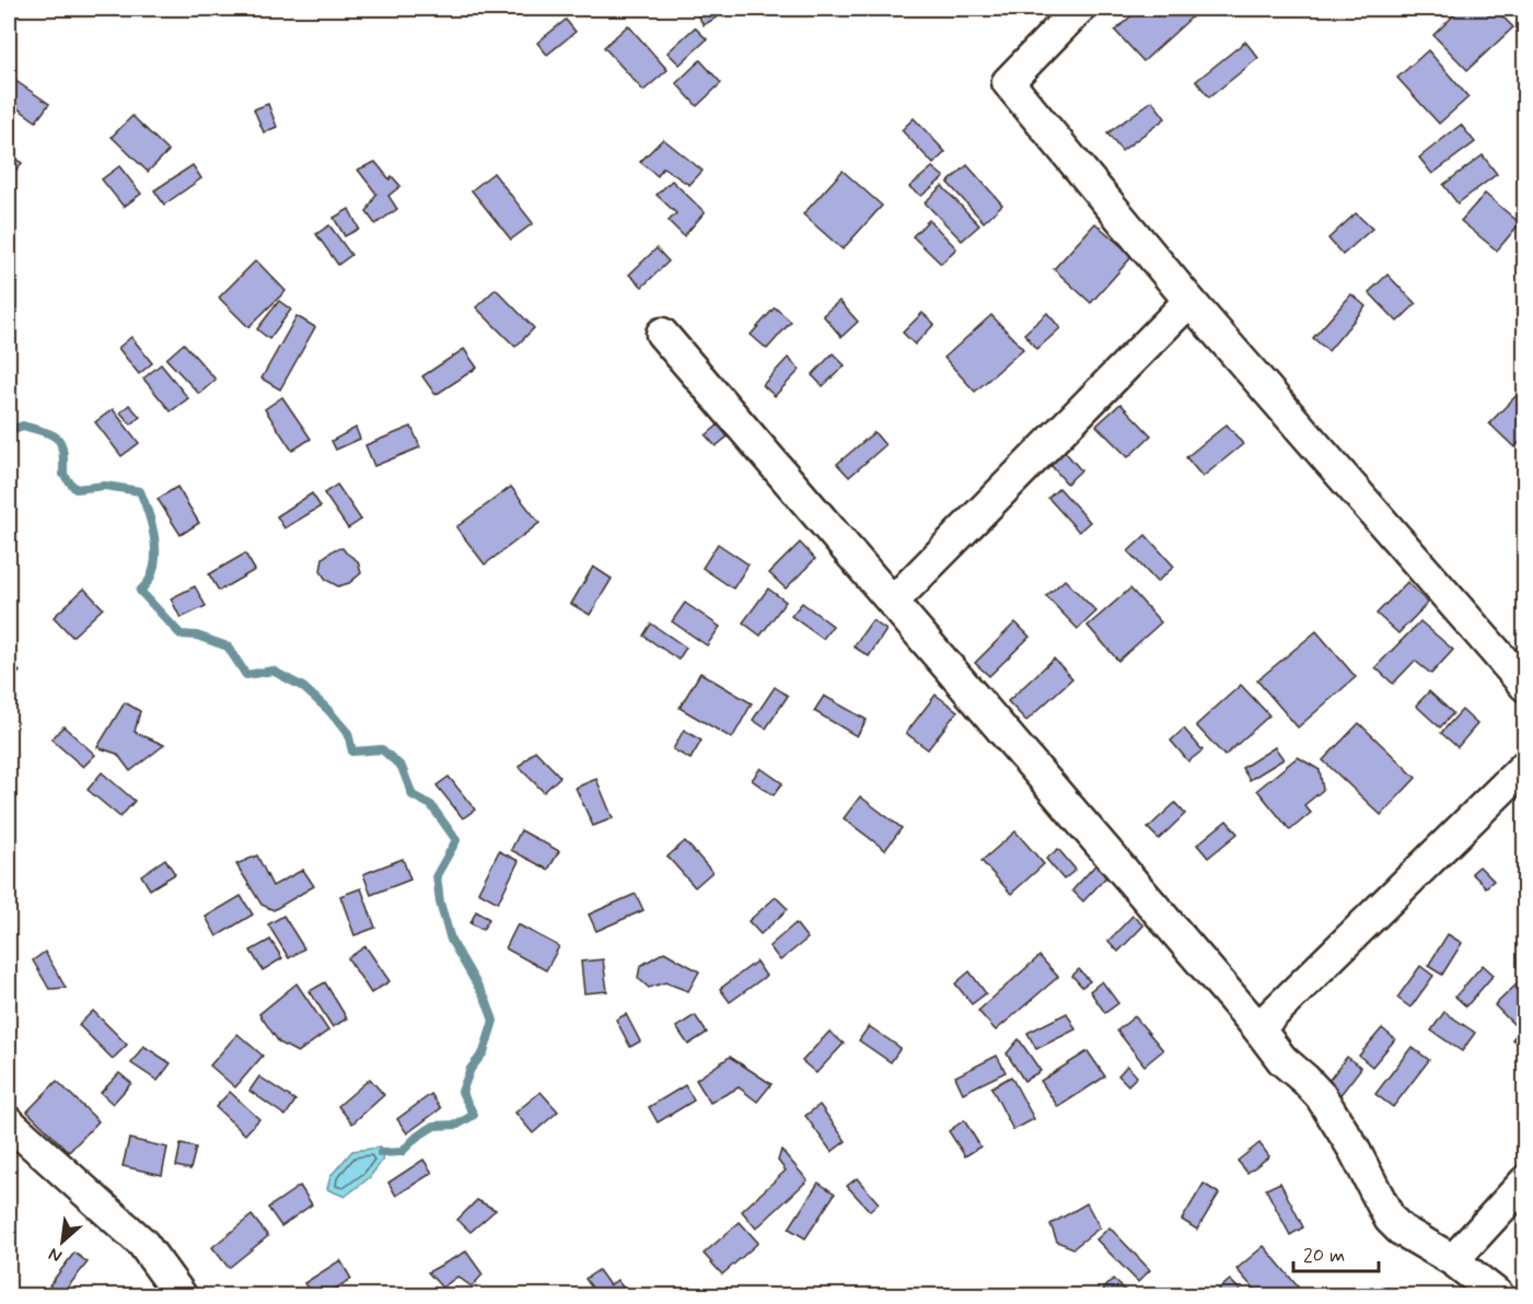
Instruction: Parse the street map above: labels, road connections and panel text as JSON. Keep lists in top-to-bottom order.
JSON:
{
  "scale_bar": "20 m",
  "north": "bottom left"
}
